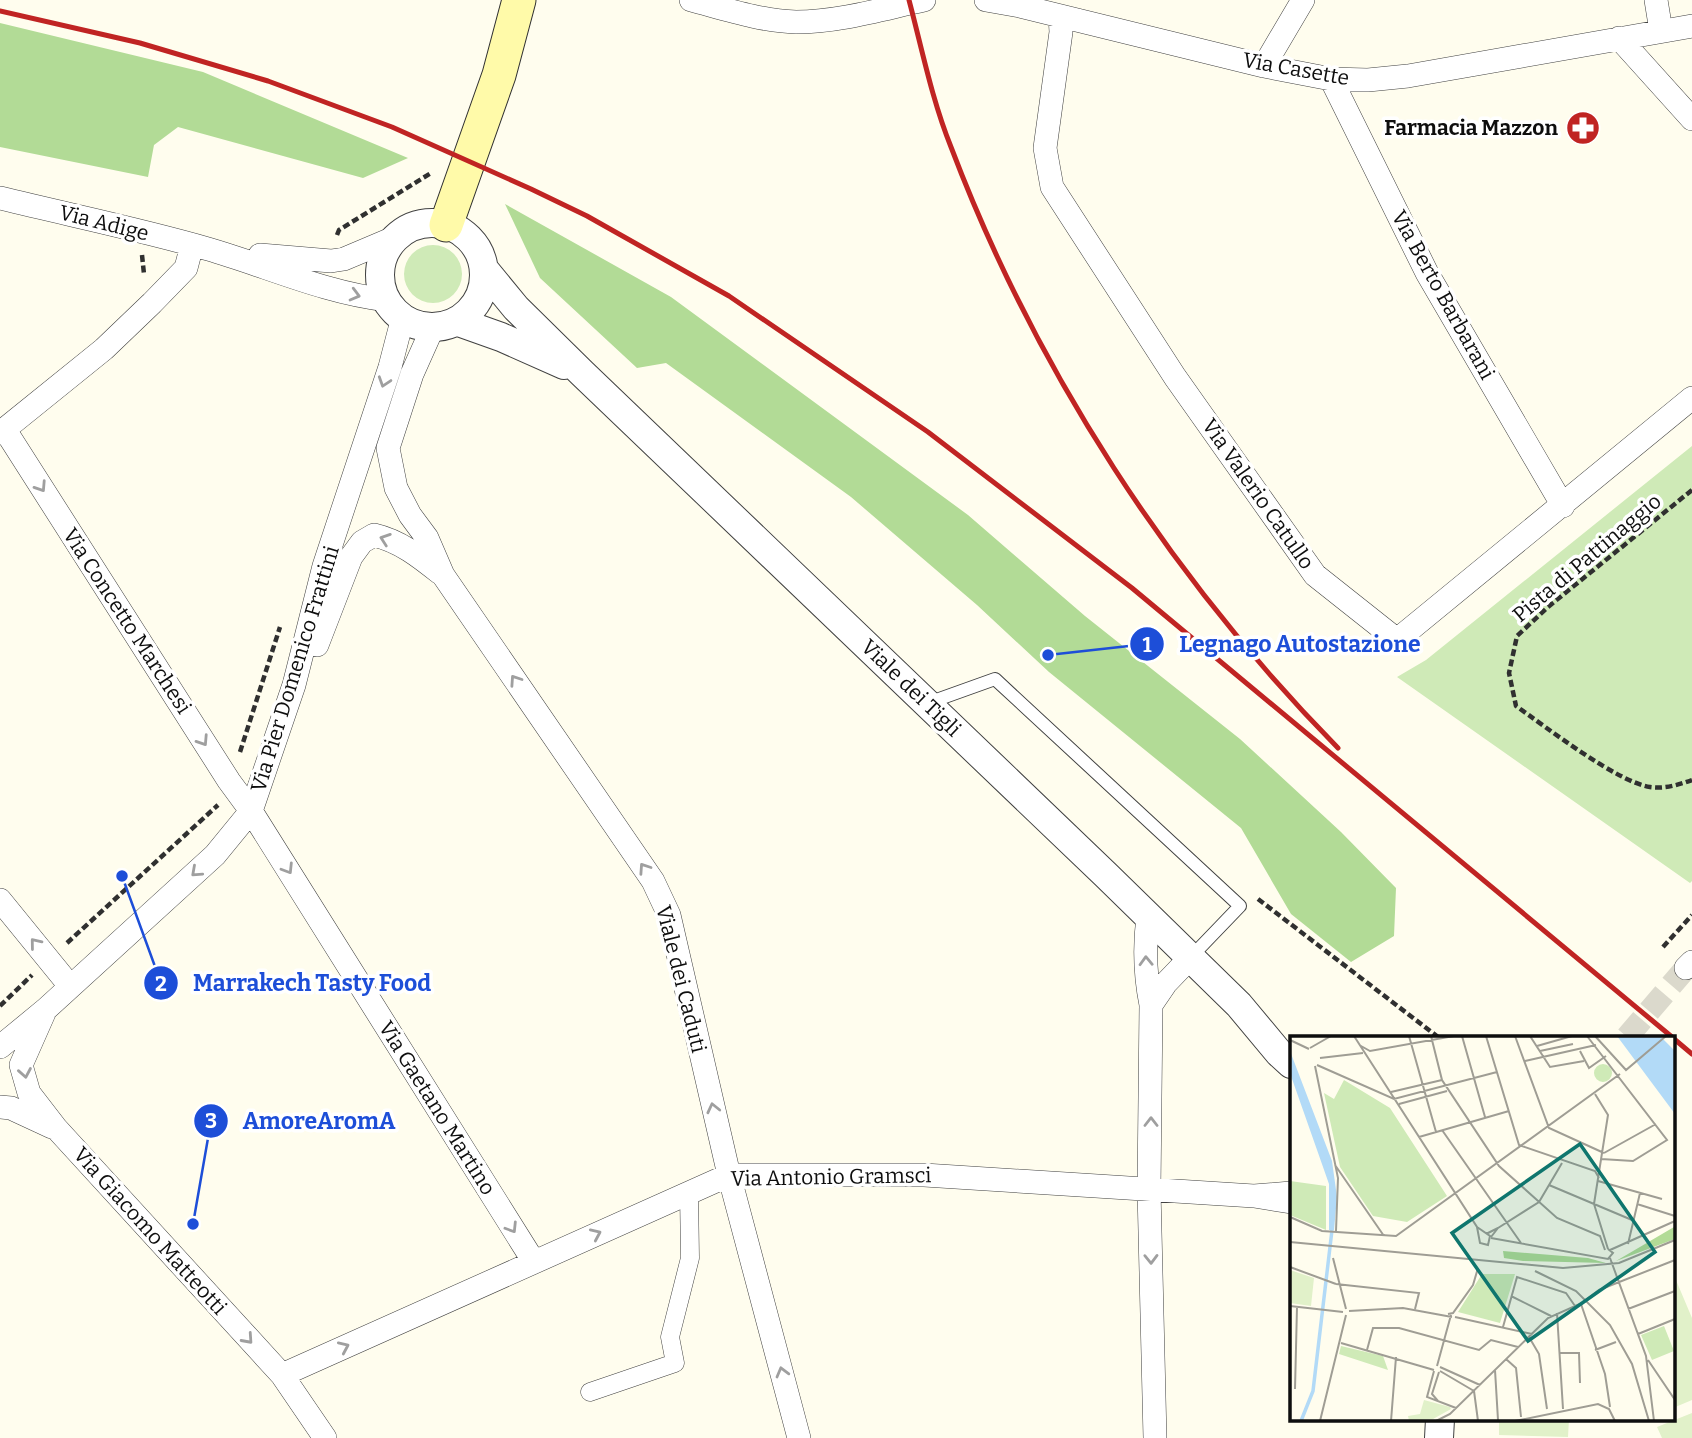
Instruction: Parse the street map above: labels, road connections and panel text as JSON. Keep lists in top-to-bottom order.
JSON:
{
  "streets": {
    "street": [
      "Via Casette",
      "Via Adige",
      "Via Berto Barbarani",
      "Via Valerio Catullo",
      "Via Concetto Marchesi",
      "Via Pier Domenico Frattini",
      "Viale dei Tigli",
      "Viale dei Caduti",
      "Via Gaetano Martino",
      "Via Antonio Gramsci",
      "Via Giacomo Matteotti"
    ],
    "path": ["Pista di Pattinaggio"]
  },
  "crossings": [
    ["Via Casette", "Via Berto Barbarani"],
    ["Via Casette", "Via Valerio Catullo"],
    ["Via Adige", "Via Pier Domenico Frattini"],
    ["Via Adige", "Viale dei Tigli"],
    ["Via Adige", "Viale dei Caduti"],
    ["Via Berto Barbarani", "Via Valerio Catullo"],
    ["Via Concetto Marchesi", "Via Pier Domenico Frattini"],
    ["Via Concetto Marchesi", "Via Gaetano Martino"],
    ["Via Pier Domenico Frattini", "Viale dei Tigli"],
    ["Via Pier Domenico Frattini", "Viale dei Caduti"],
    ["Via Pier Domenico Frattini", "Via Gaetano Martino"],
    ["Via Pier Domenico Frattini", "Via Giacomo Matteotti"],
    ["Viale dei Tigli", "Viale dei Caduti"],
    ["Viale dei Caduti", "Via Antonio Gramsci"],
    ["Via Gaetano Martino", "Via Antonio Gramsci"],
    ["Via Antonio Gramsci", "Via Giacomo Matteotti"]
  ],
  "one_way": [
    "Via Concetto Marchesi",
    "Via Pier Domenico Frattini",
    "Via Gaetano Martino",
    "Via Antonio Gramsci",
    "Via Giacomo Matteotti"
  ],
  "places": {
    "pharmacy": ["Farmacia Mazzon"],
    "other": ["Legnago Autostazione", "Marrakech Tasty Food", "AmoreAromA"]
  }
}
